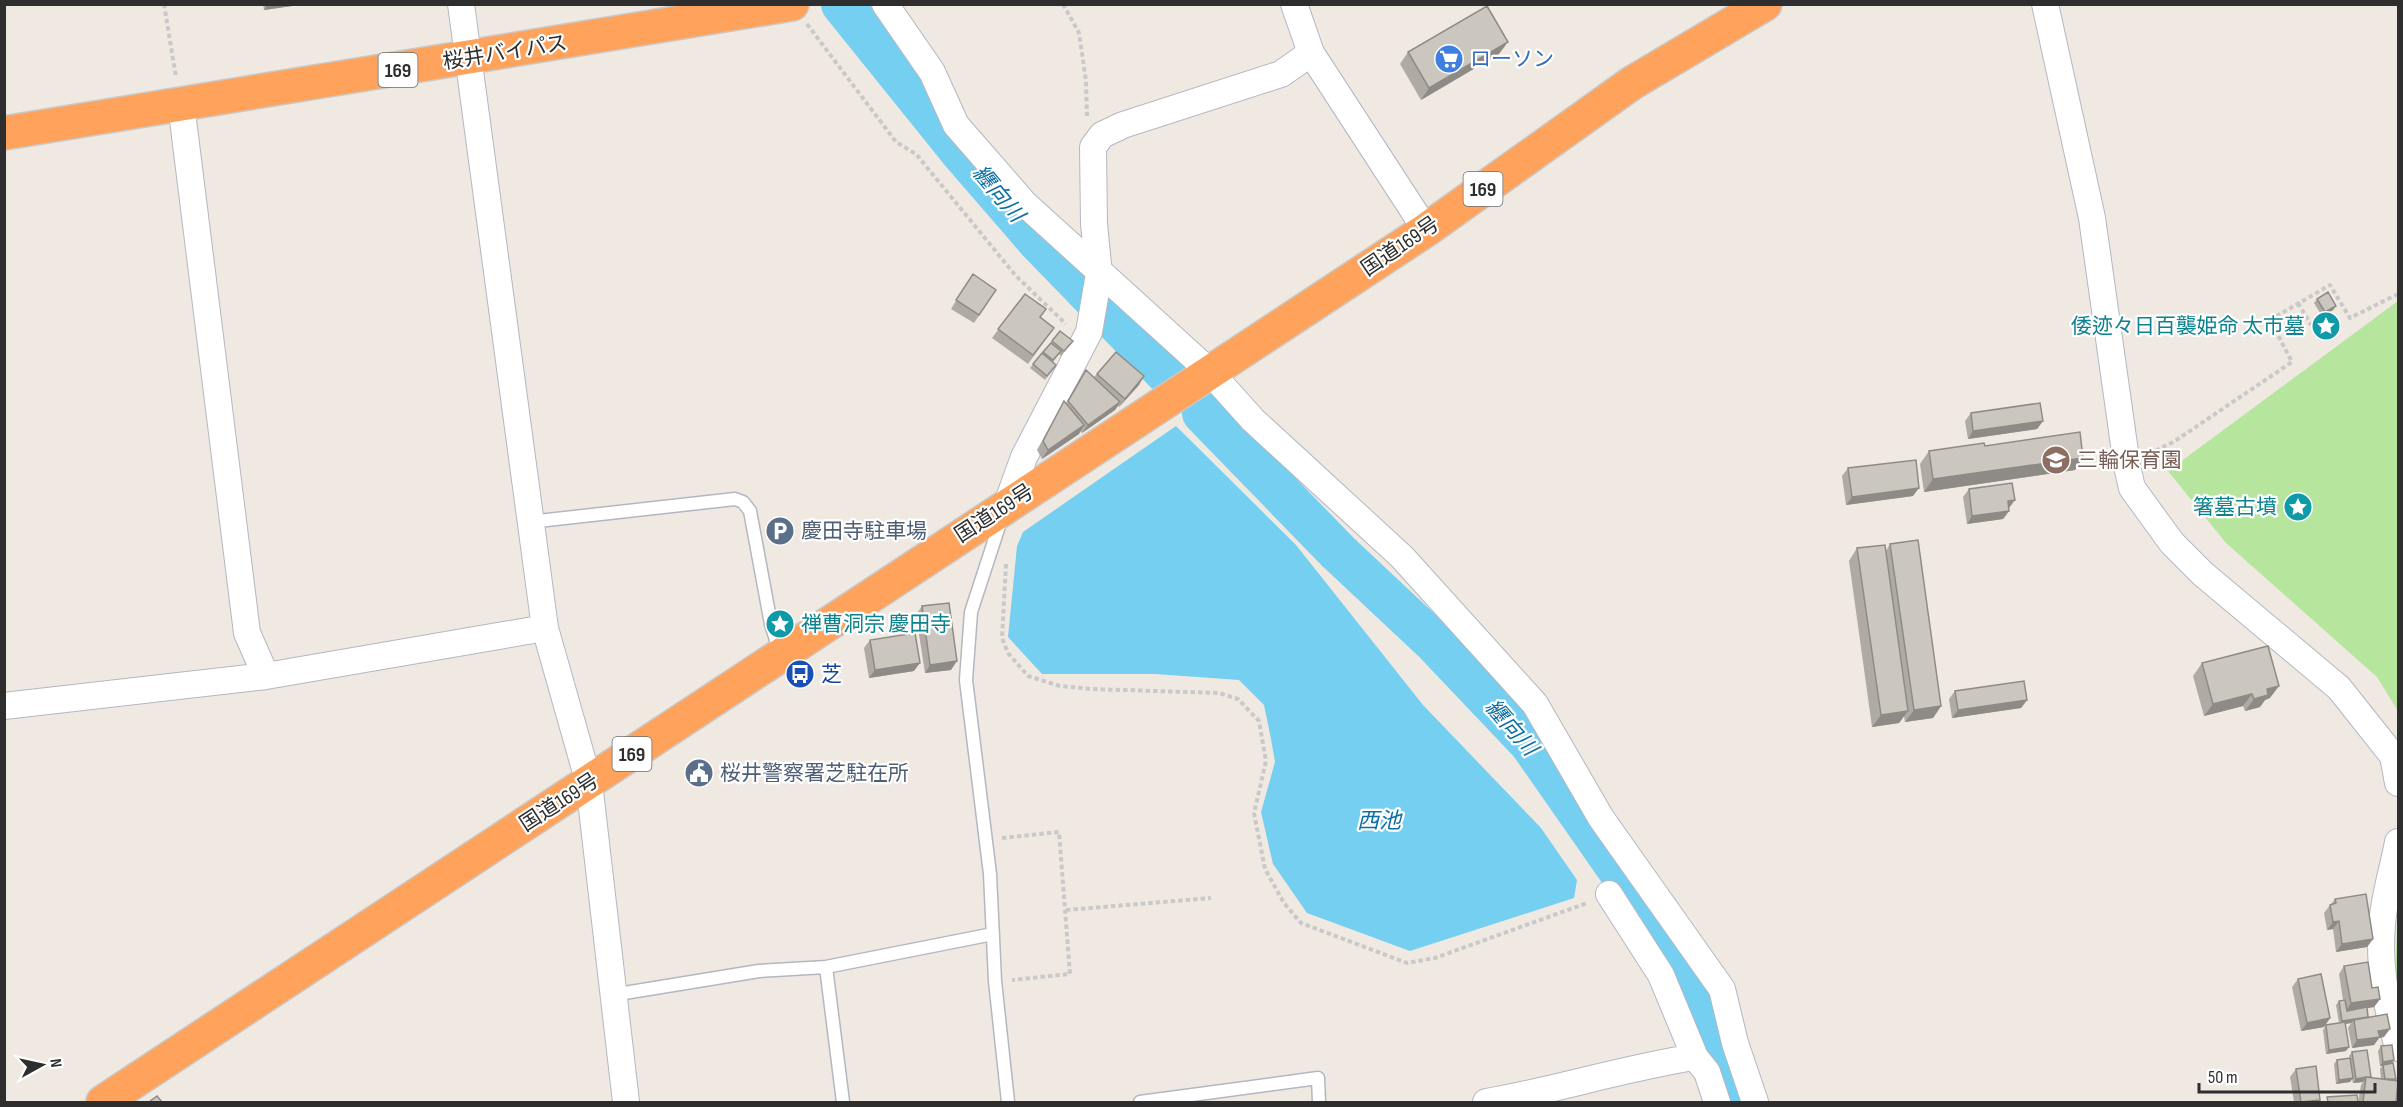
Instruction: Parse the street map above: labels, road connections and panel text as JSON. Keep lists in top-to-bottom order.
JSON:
{
  "streets": {
    "highway": ["桜井バイパス", "169", "国道169号"]
  },
  "water": ["纒向川", "西池"],
  "places": {
    "supermarket": ["ローソン"],
    "place": ["倭迹々日百襲姫命 太市墓", "箸墓古墳", "禅曹洞宗 慶田寺"],
    "school or university": ["三輪保育園"],
    "parking": ["慶田寺駐車場"],
    "bus stop": ["芝"],
    "public building": ["桜井警察署芝駐在所"]
  },
  "scale_bar": "50 m",
  "north": "right"
}
